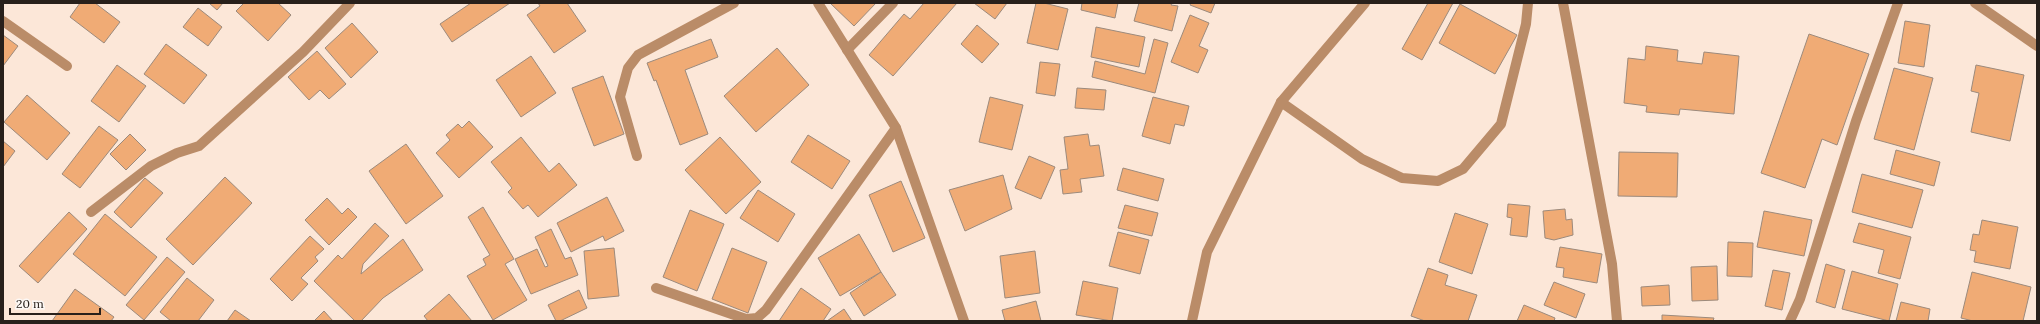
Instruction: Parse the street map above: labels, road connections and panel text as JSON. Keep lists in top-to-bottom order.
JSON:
{
  "scale_bar": "20 m"
}
